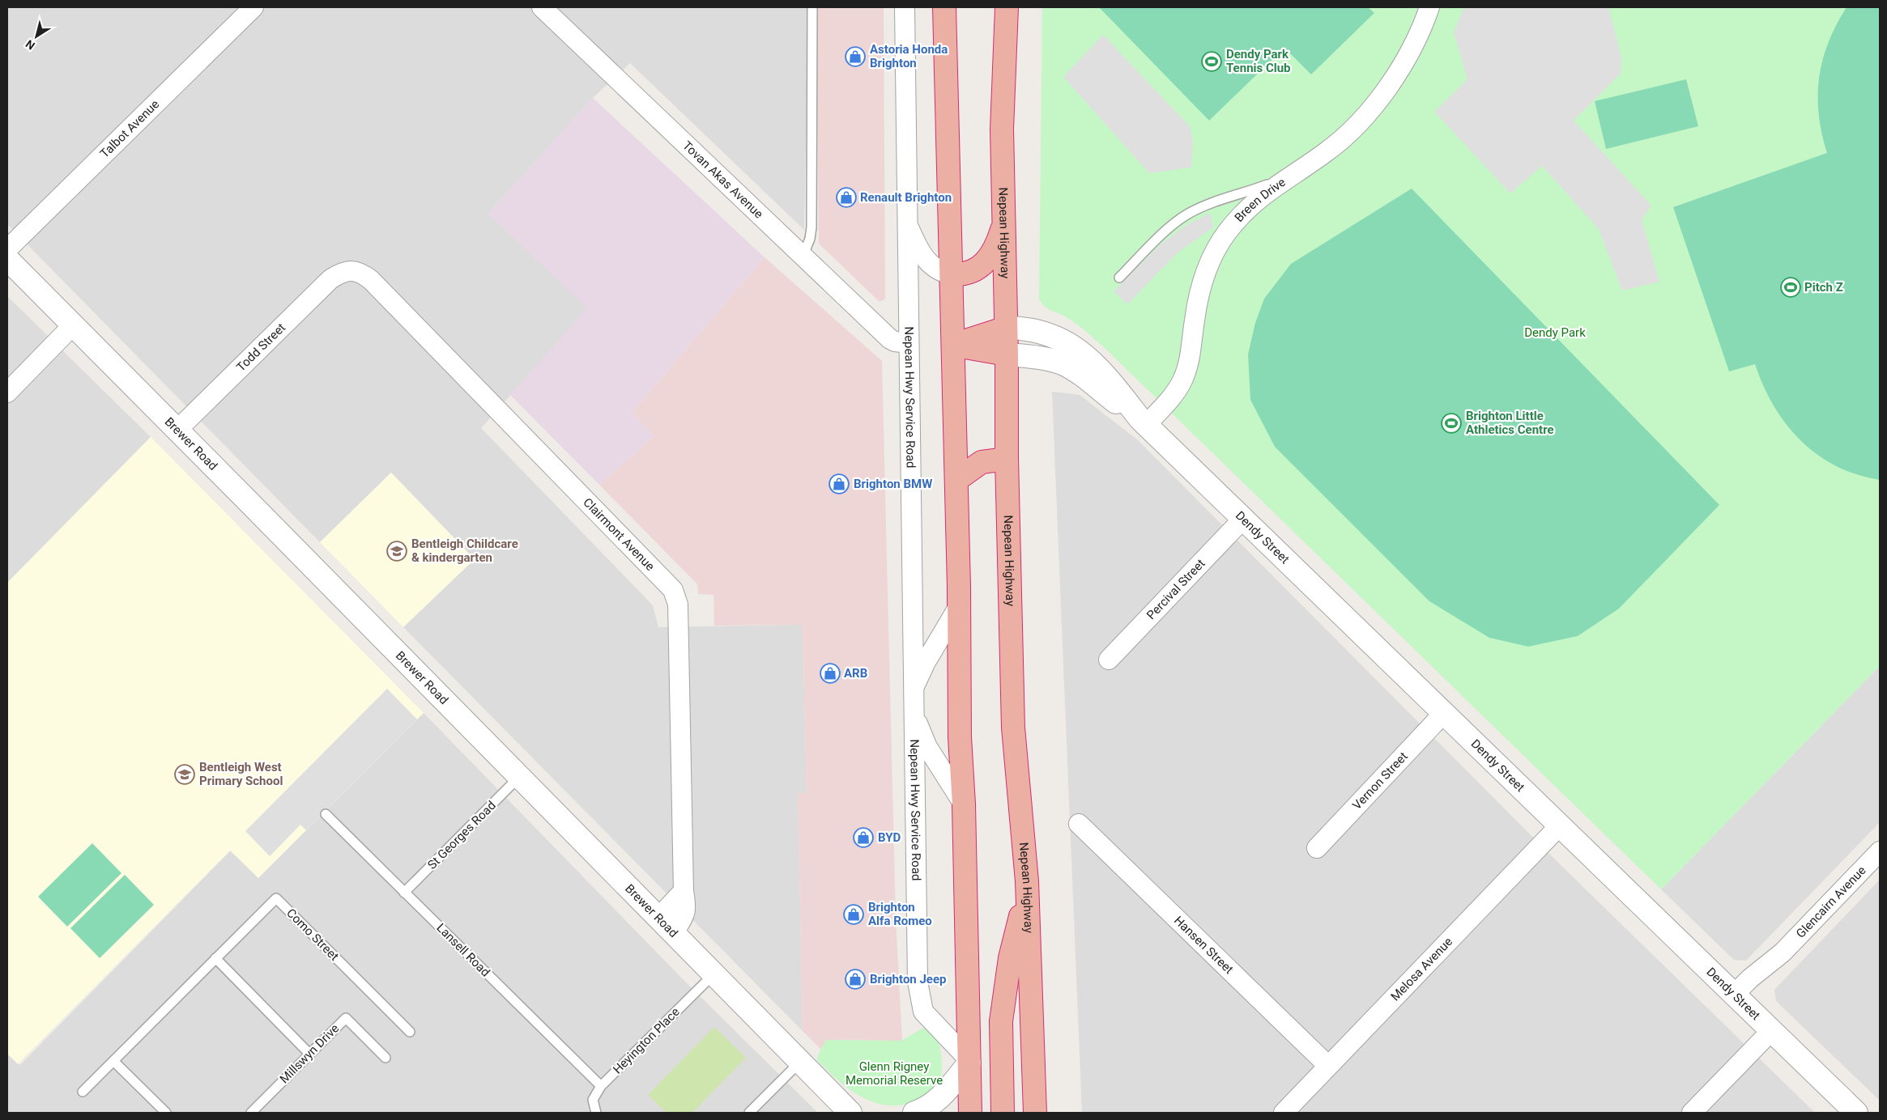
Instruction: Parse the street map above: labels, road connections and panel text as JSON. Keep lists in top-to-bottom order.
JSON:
{
  "streets": {
    "highway": ["Nepean Highway"],
    "street": [
      "Talbot Avenue",
      "Tovan Akas Avenue",
      "Breen Drive",
      "Todd Street",
      "Nepean Hwy Service Road",
      "Brewer Road",
      "Clairmont Avenue",
      "Dendy Street",
      "Percival Street",
      "Vernon Street",
      "Glencairn Avenue",
      "Hansen Street",
      "Melosa Avenue"
    ],
    "lane": [
      "St Georges Road",
      "Como Street",
      "Lansell Road",
      "Heyington Place",
      "Millswyn Drive"
    ]
  },
  "crossings": [
    ["Tovan Akas Avenue", "Nepean Hwy Service Road"],
    ["Breen Drive", "Dendy Street"],
    ["Nepean Highway", "Dendy Street"],
    ["Todd Street", "Brewer Road"],
    ["Todd Street", "Clairmont Avenue"],
    ["Brewer Road", "Clairmont Avenue"],
    ["Brewer Road", "St Georges Road"],
    ["Brewer Road", "Heyington Place"],
    ["Dendy Street", "Percival Street"],
    ["Dendy Street", "Vernon Street"],
    ["Dendy Street", "Glencairn Avenue"],
    ["Dendy Street", "Melosa Avenue"],
    ["St Georges Road", "Lansell Road"],
    ["Hansen Street", "Melosa Avenue"],
    ["Lansell Road", "Heyington Place"]
  ],
  "parks": ["Dendy Park", "Glenn Rigney Memorial Reserve"],
  "places": {
    "shop": [
      "Astoria Honda Brighton",
      "Renault Brighton",
      "Brighton BMW",
      "ARB",
      "BYD",
      "Brighton Alfa Romeo",
      "Brighton Jeep"
    ],
    "sports": ["Dendy Park Tennis Club", "Pitch Z", "Brighton Little Athletics Centre"],
    "school or university": ["Bentleigh Childcare & kindergarten", "Bentleigh West Primary School"]
  },
  "north": "bottom left"
}
